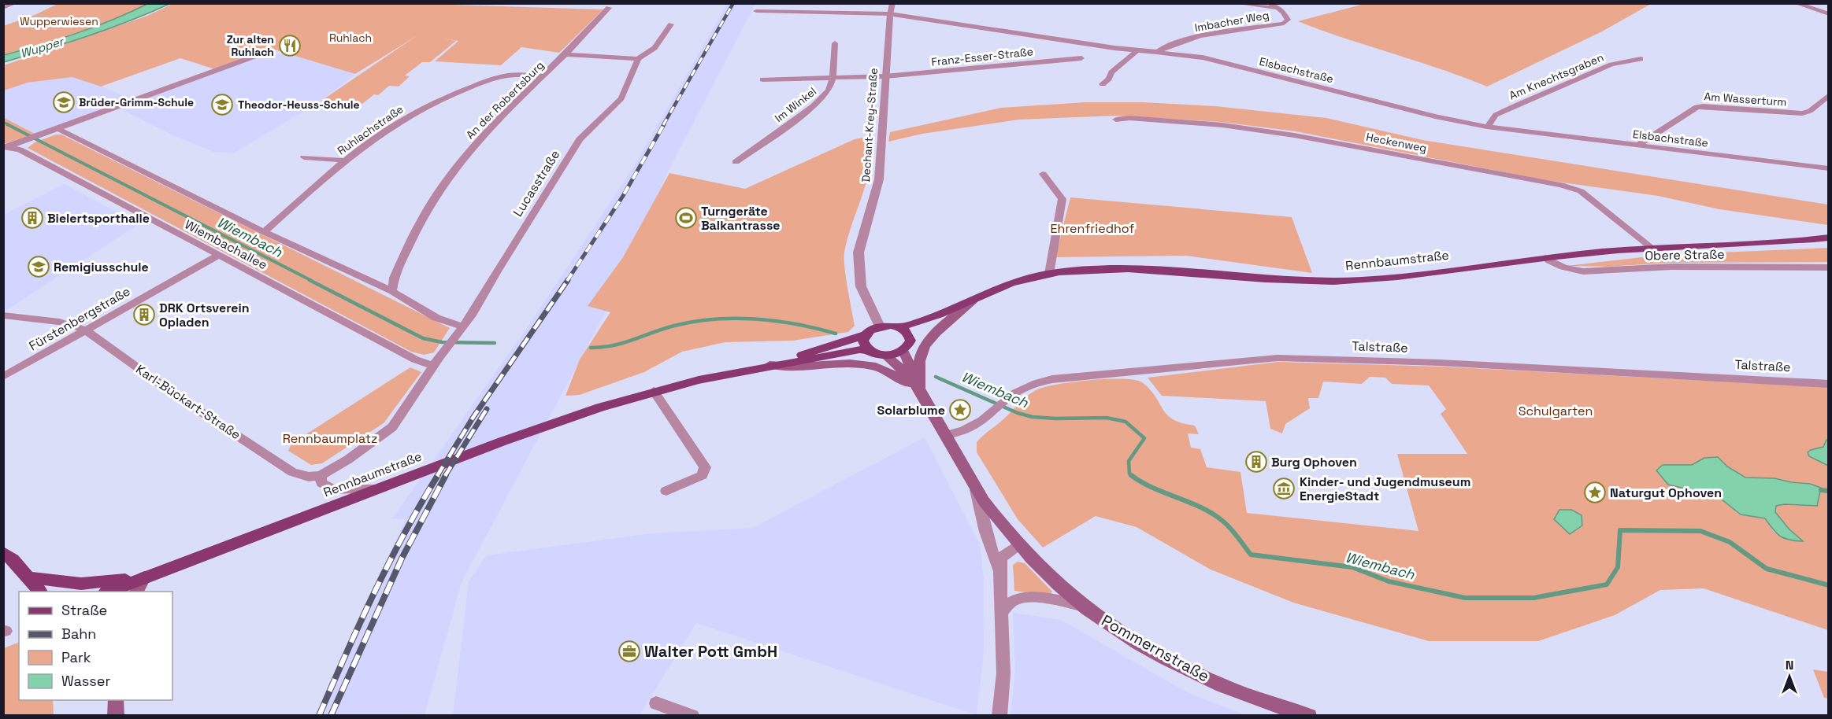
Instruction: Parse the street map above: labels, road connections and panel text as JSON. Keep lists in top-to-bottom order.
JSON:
{
  "streets": {
    "main road": ["Rennbaumstraße", "Pommernstraße"],
    "street": [
      "Imbacher Weg",
      "Franz-Esser-Straße",
      "Elsbachstraße",
      "Am Knechtsgraben",
      "Am Wasserturm",
      "An der Robertsburg",
      "Im Winkel",
      "Dechant-Krey-Straße",
      "Ruhlachstraße",
      "Heckenweg",
      "Lucasstraße",
      "Wiembachallee",
      "Obere Straße",
      "Fürstenbergstraße",
      "Talstraße",
      "Karl-Bückart-Straße"
    ]
  },
  "crossings": [
    ["Imbacher Weg", "Elsbachstraße"],
    ["Franz-Esser-Straße", "Im Winkel"],
    ["Franz-Esser-Straße", "Dechant-Krey-Straße"],
    ["Elsbachstraße", "Am Knechtsgraben"],
    ["Elsbachstraße", "Am Wasserturm"],
    ["Elsbachstraße", "Dechant-Krey-Straße"],
    ["An der Robertsburg", "Ruhlachstraße"],
    ["Dechant-Krey-Straße", "Rennbaumstraße"],
    ["Heckenweg", "Rennbaumstraße"],
    ["Wiembachallee", "Fürstenbergstraße"],
    ["Obere Straße", "Rennbaumstraße"],
    ["Fürstenbergstraße", "Karl-Bückart-Straße"],
    ["Talstraße", "Pommernstraße"]
  ],
  "water": ["Wupper", "Wiembach"],
  "parks": [
    "Wupperwiesen",
    "Ruhlach",
    "Ehrenfriedhof",
    "Schulgarten",
    "Rennbaumplatz"
  ],
  "places": {
    "restaurant": ["Zur alten Ruhlach"],
    "school or university": ["Brüder-Grimm-Schule", "Theodor-Heuss-Schule", "Remigiusschule"],
    "building": ["Bielertsporthalle", "DRK Ortsverein Opladen", "Burg Ophoven"],
    "sports": ["Turngeräte Balkantrasse"],
    "place": ["Solarblume", "Naturgut Ophoven"],
    "museum": ["Kinder- und Jugendmuseum EnergieStadt"],
    "office": ["Walter Pott GmbH"]
  },
  "legend": [
    "Straße",
    "Bahn",
    "Park",
    "Wasser"
  ],
  "north": "top"
}
